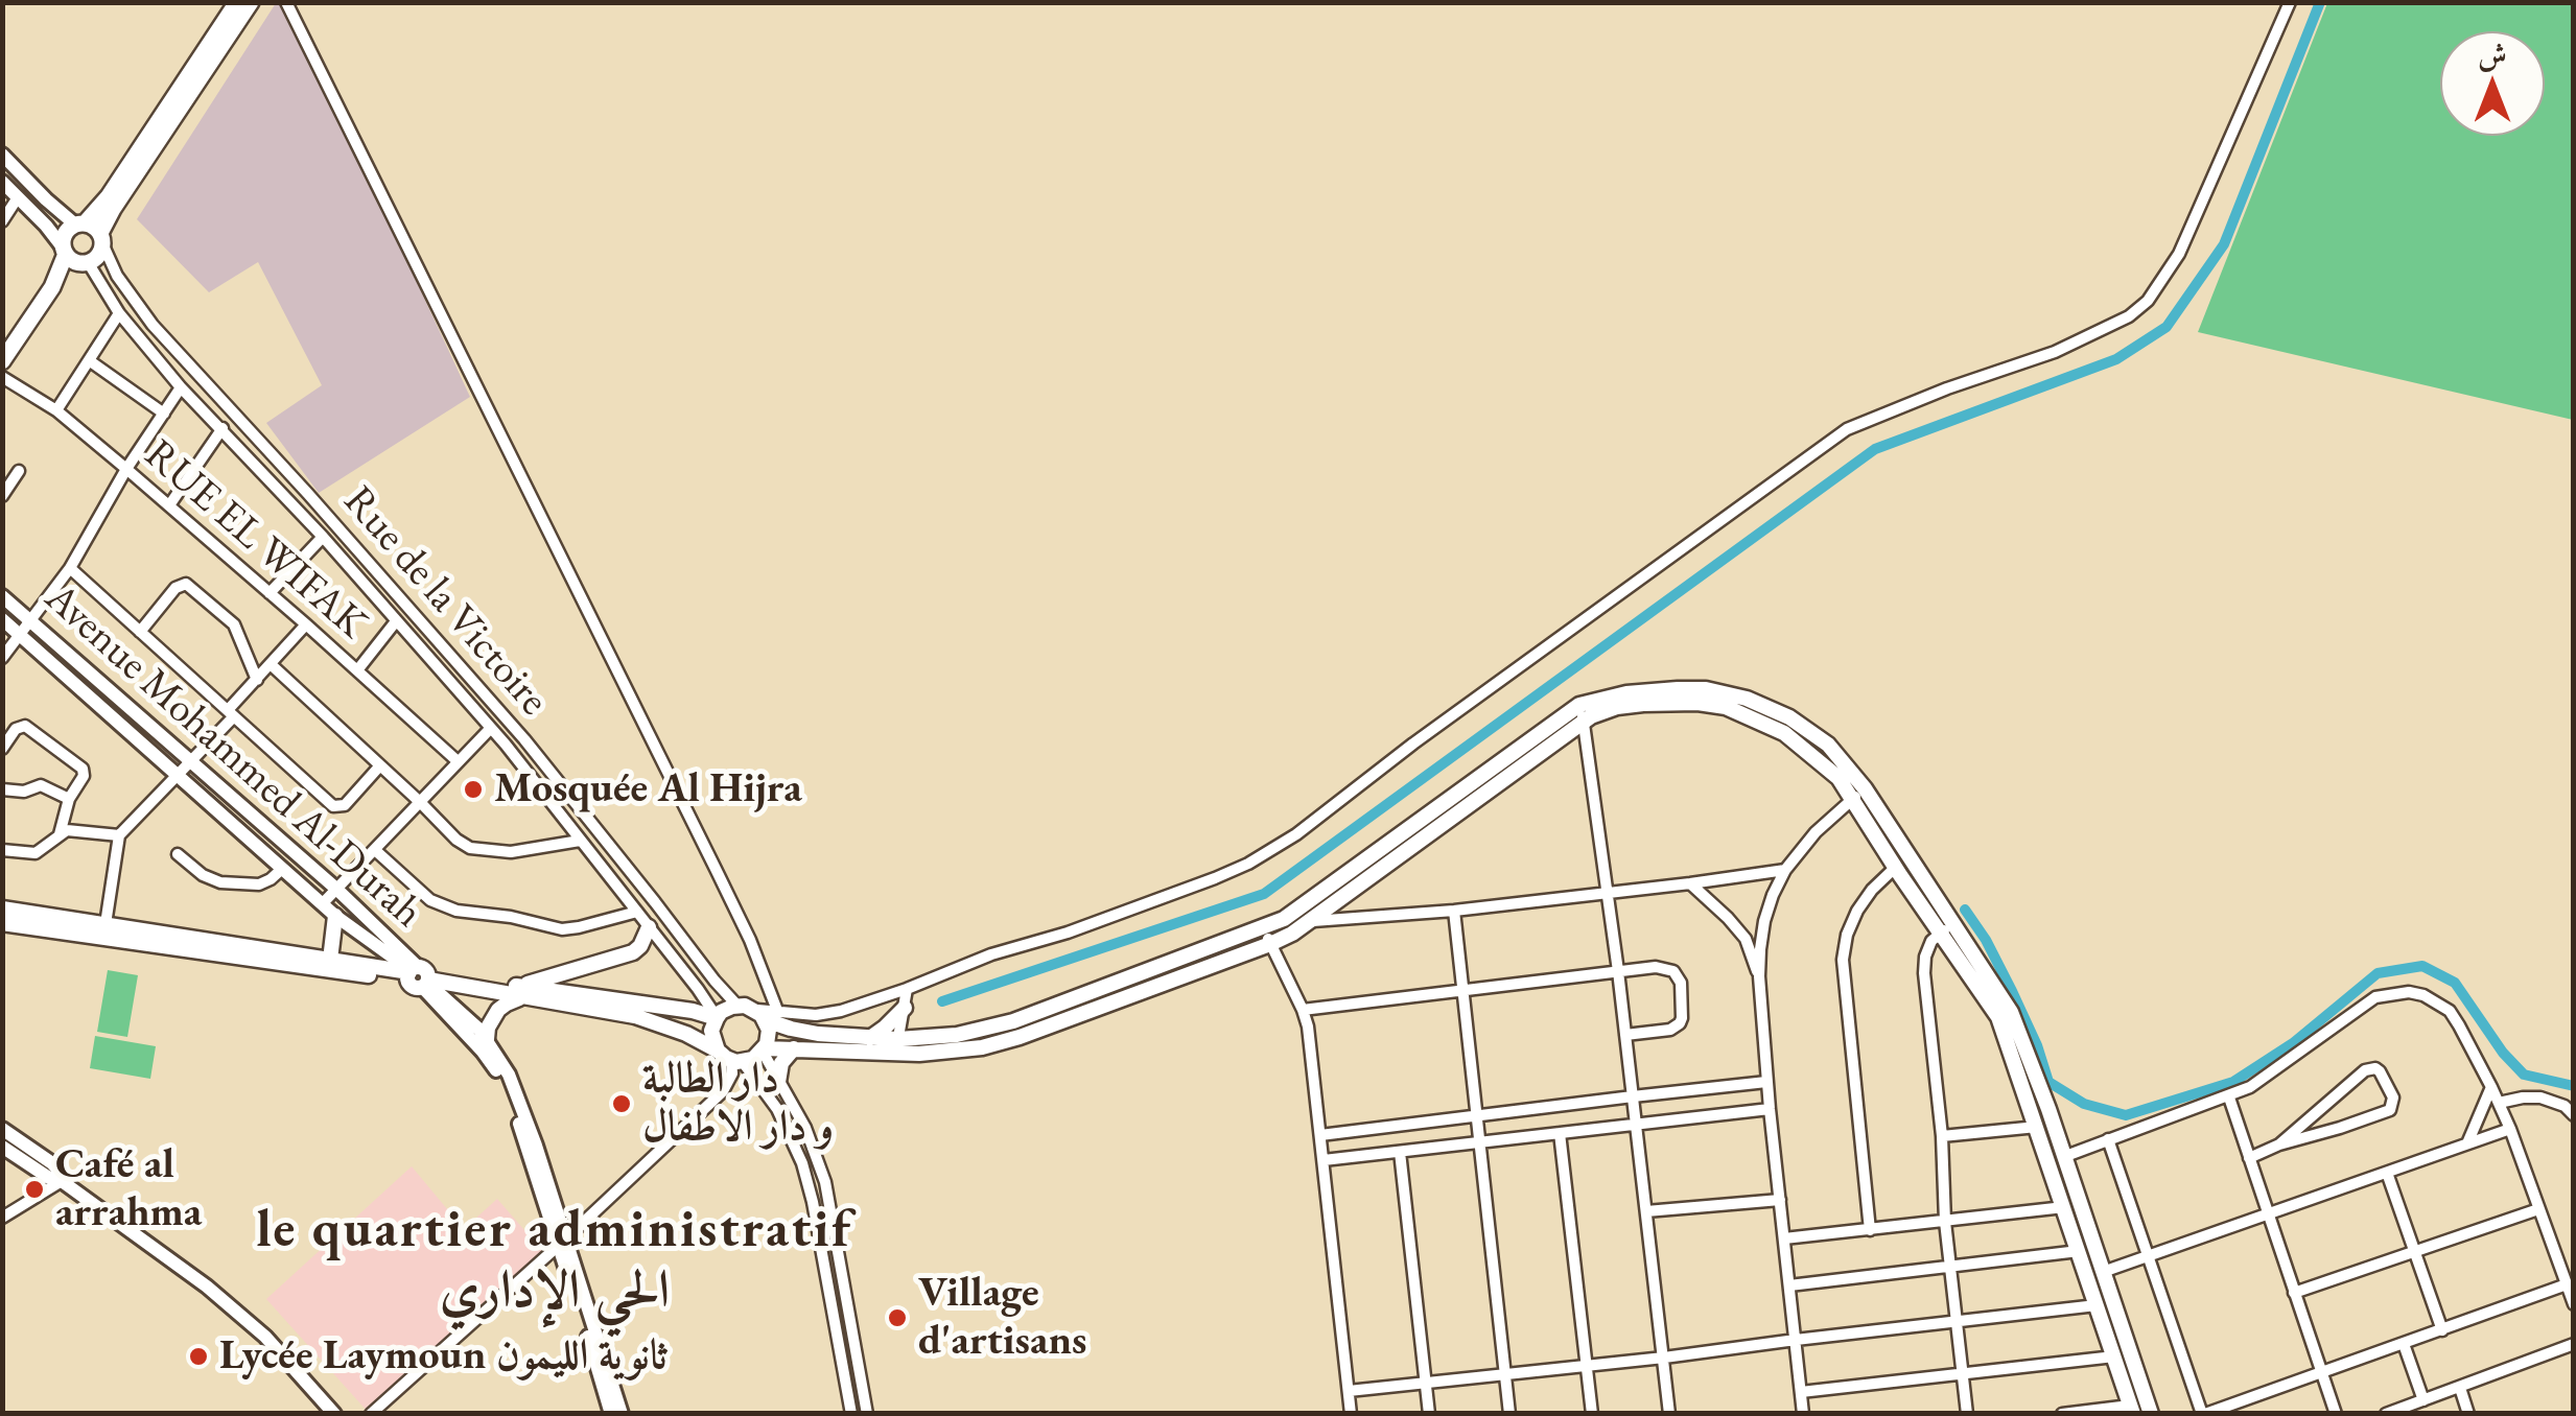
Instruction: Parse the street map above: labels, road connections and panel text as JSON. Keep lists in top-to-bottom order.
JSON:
{
  "streets": {
    "street": ["RUE EL WIFAK", "Rue de la Victoire", "Avenue Mohammed Al-Durah"]
  },
  "districts": ["le quartier administratif الحي الإداري"],
  "places": [
    "Mosquée Al Hijra",
    "دار الطالبة و دار الاطفال",
    "Café al arrahma",
    "Village d'artisans",
    "Lycée Laymoun ثانوية الليمون"
  ],
  "north": "top"
}
